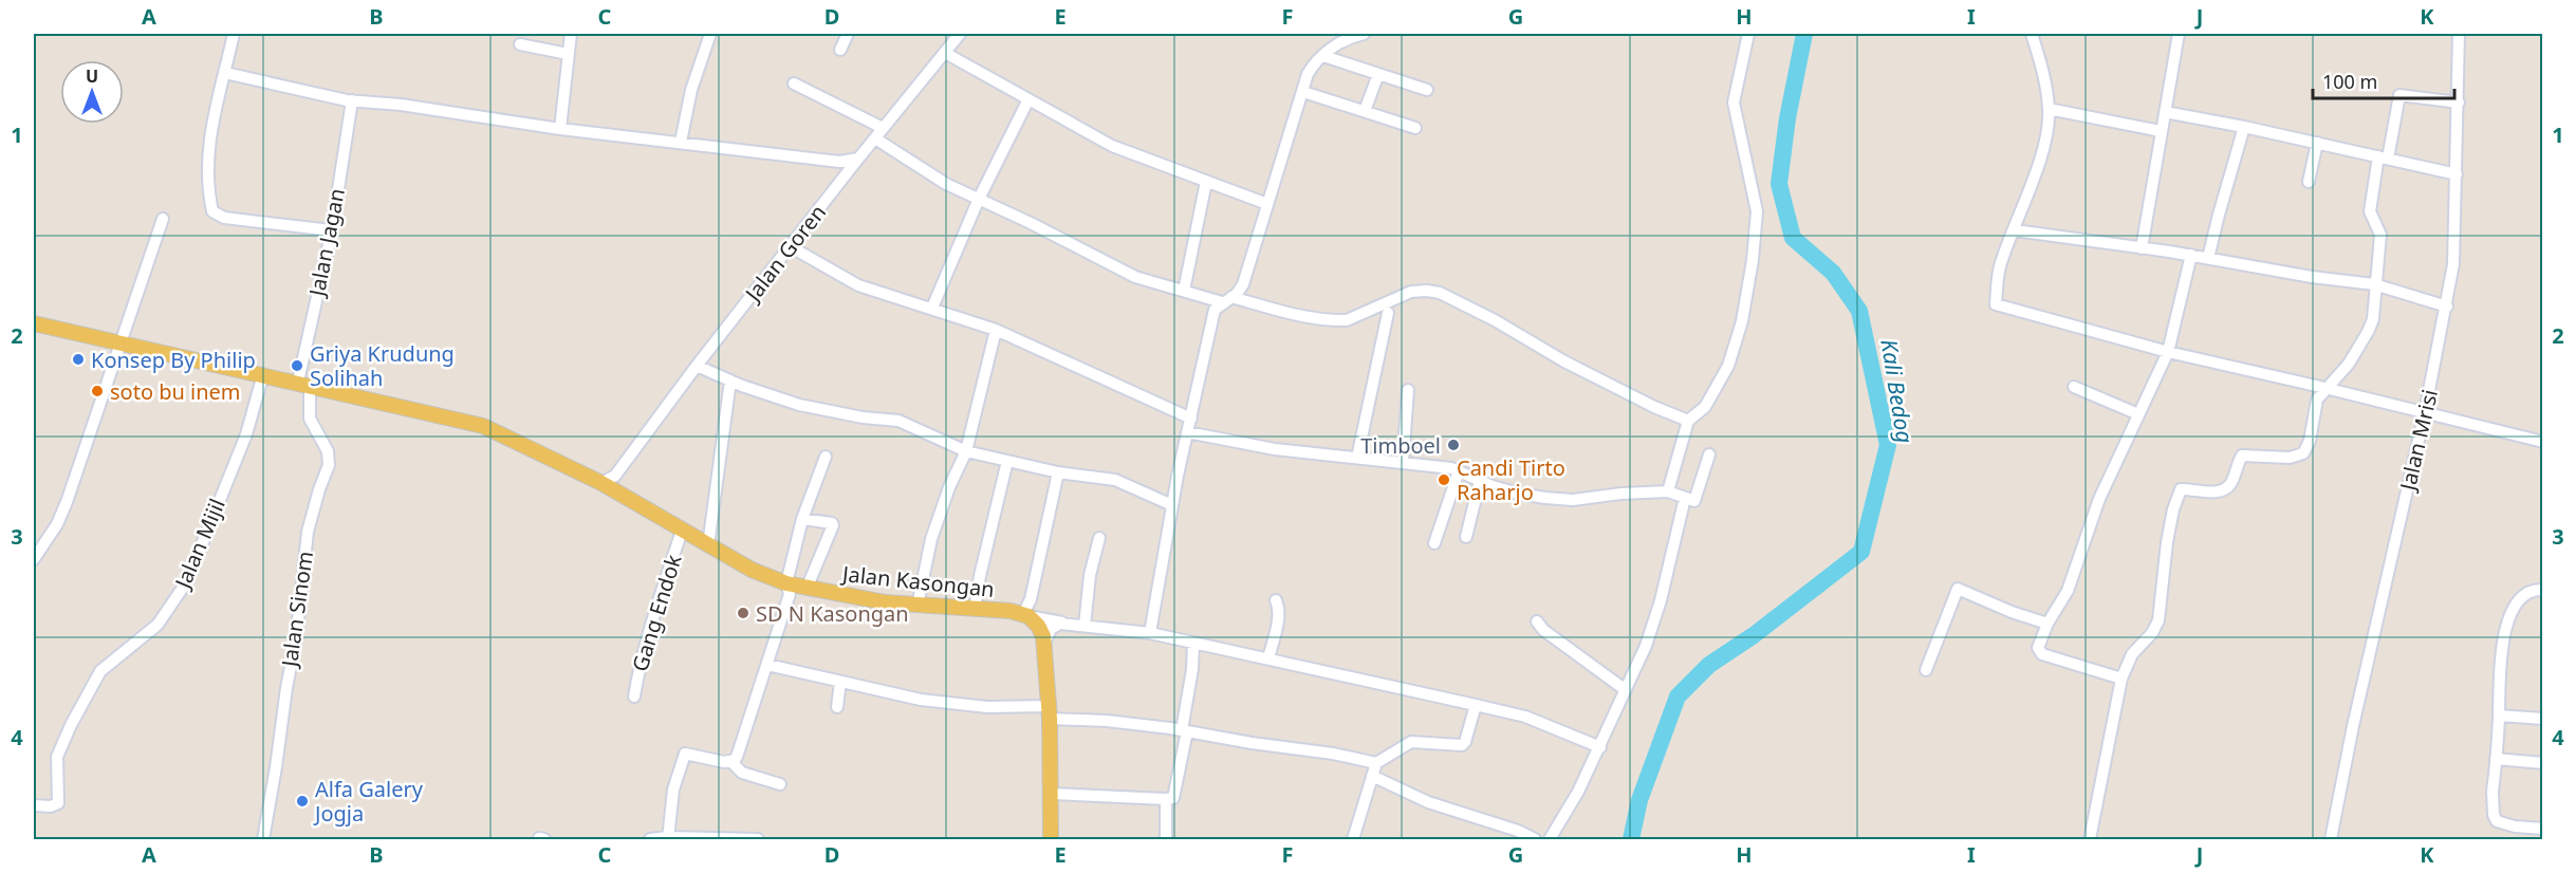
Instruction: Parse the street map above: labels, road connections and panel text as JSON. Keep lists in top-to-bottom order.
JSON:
{
  "streets": {
    "main road": ["Jalan Kasongan"],
    "street": [
      "Jalan Jagan",
      "Jalan Goren",
      "Jalan Mrisi",
      "Jalan Mijil",
      "Jalan Sinom",
      "Gang Endok"
    ]
  },
  "crossings": [
    ["Jalan Jagan", "Jalan Kasongan"],
    ["Jalan Jagan", "Jalan Sinom"],
    ["Jalan Goren", "Jalan Kasongan"],
    ["Jalan Mijil", "Jalan Kasongan"],
    ["Jalan Kasongan", "Jalan Sinom"],
    ["Jalan Kasongan", "Gang Endok"]
  ],
  "water": ["Kali Bedog"],
  "places": [
    "Konsep By Philip",
    "Griya Krudung Solihah",
    "soto bu inem",
    "Timboel",
    "Candi Tirto Raharjo",
    "SD N Kasongan",
    "Alfa Galery Jogja"
  ],
  "scale_bar": "100 m",
  "north": "top",
  "grid": {
    "columns": [
      "A",
      "B",
      "C",
      "D",
      "E",
      "F",
      "G",
      "H",
      "I",
      "J",
      "K"
    ],
    "rows": [
      "1",
      "2",
      "3",
      "4"
    ]
  }
}
